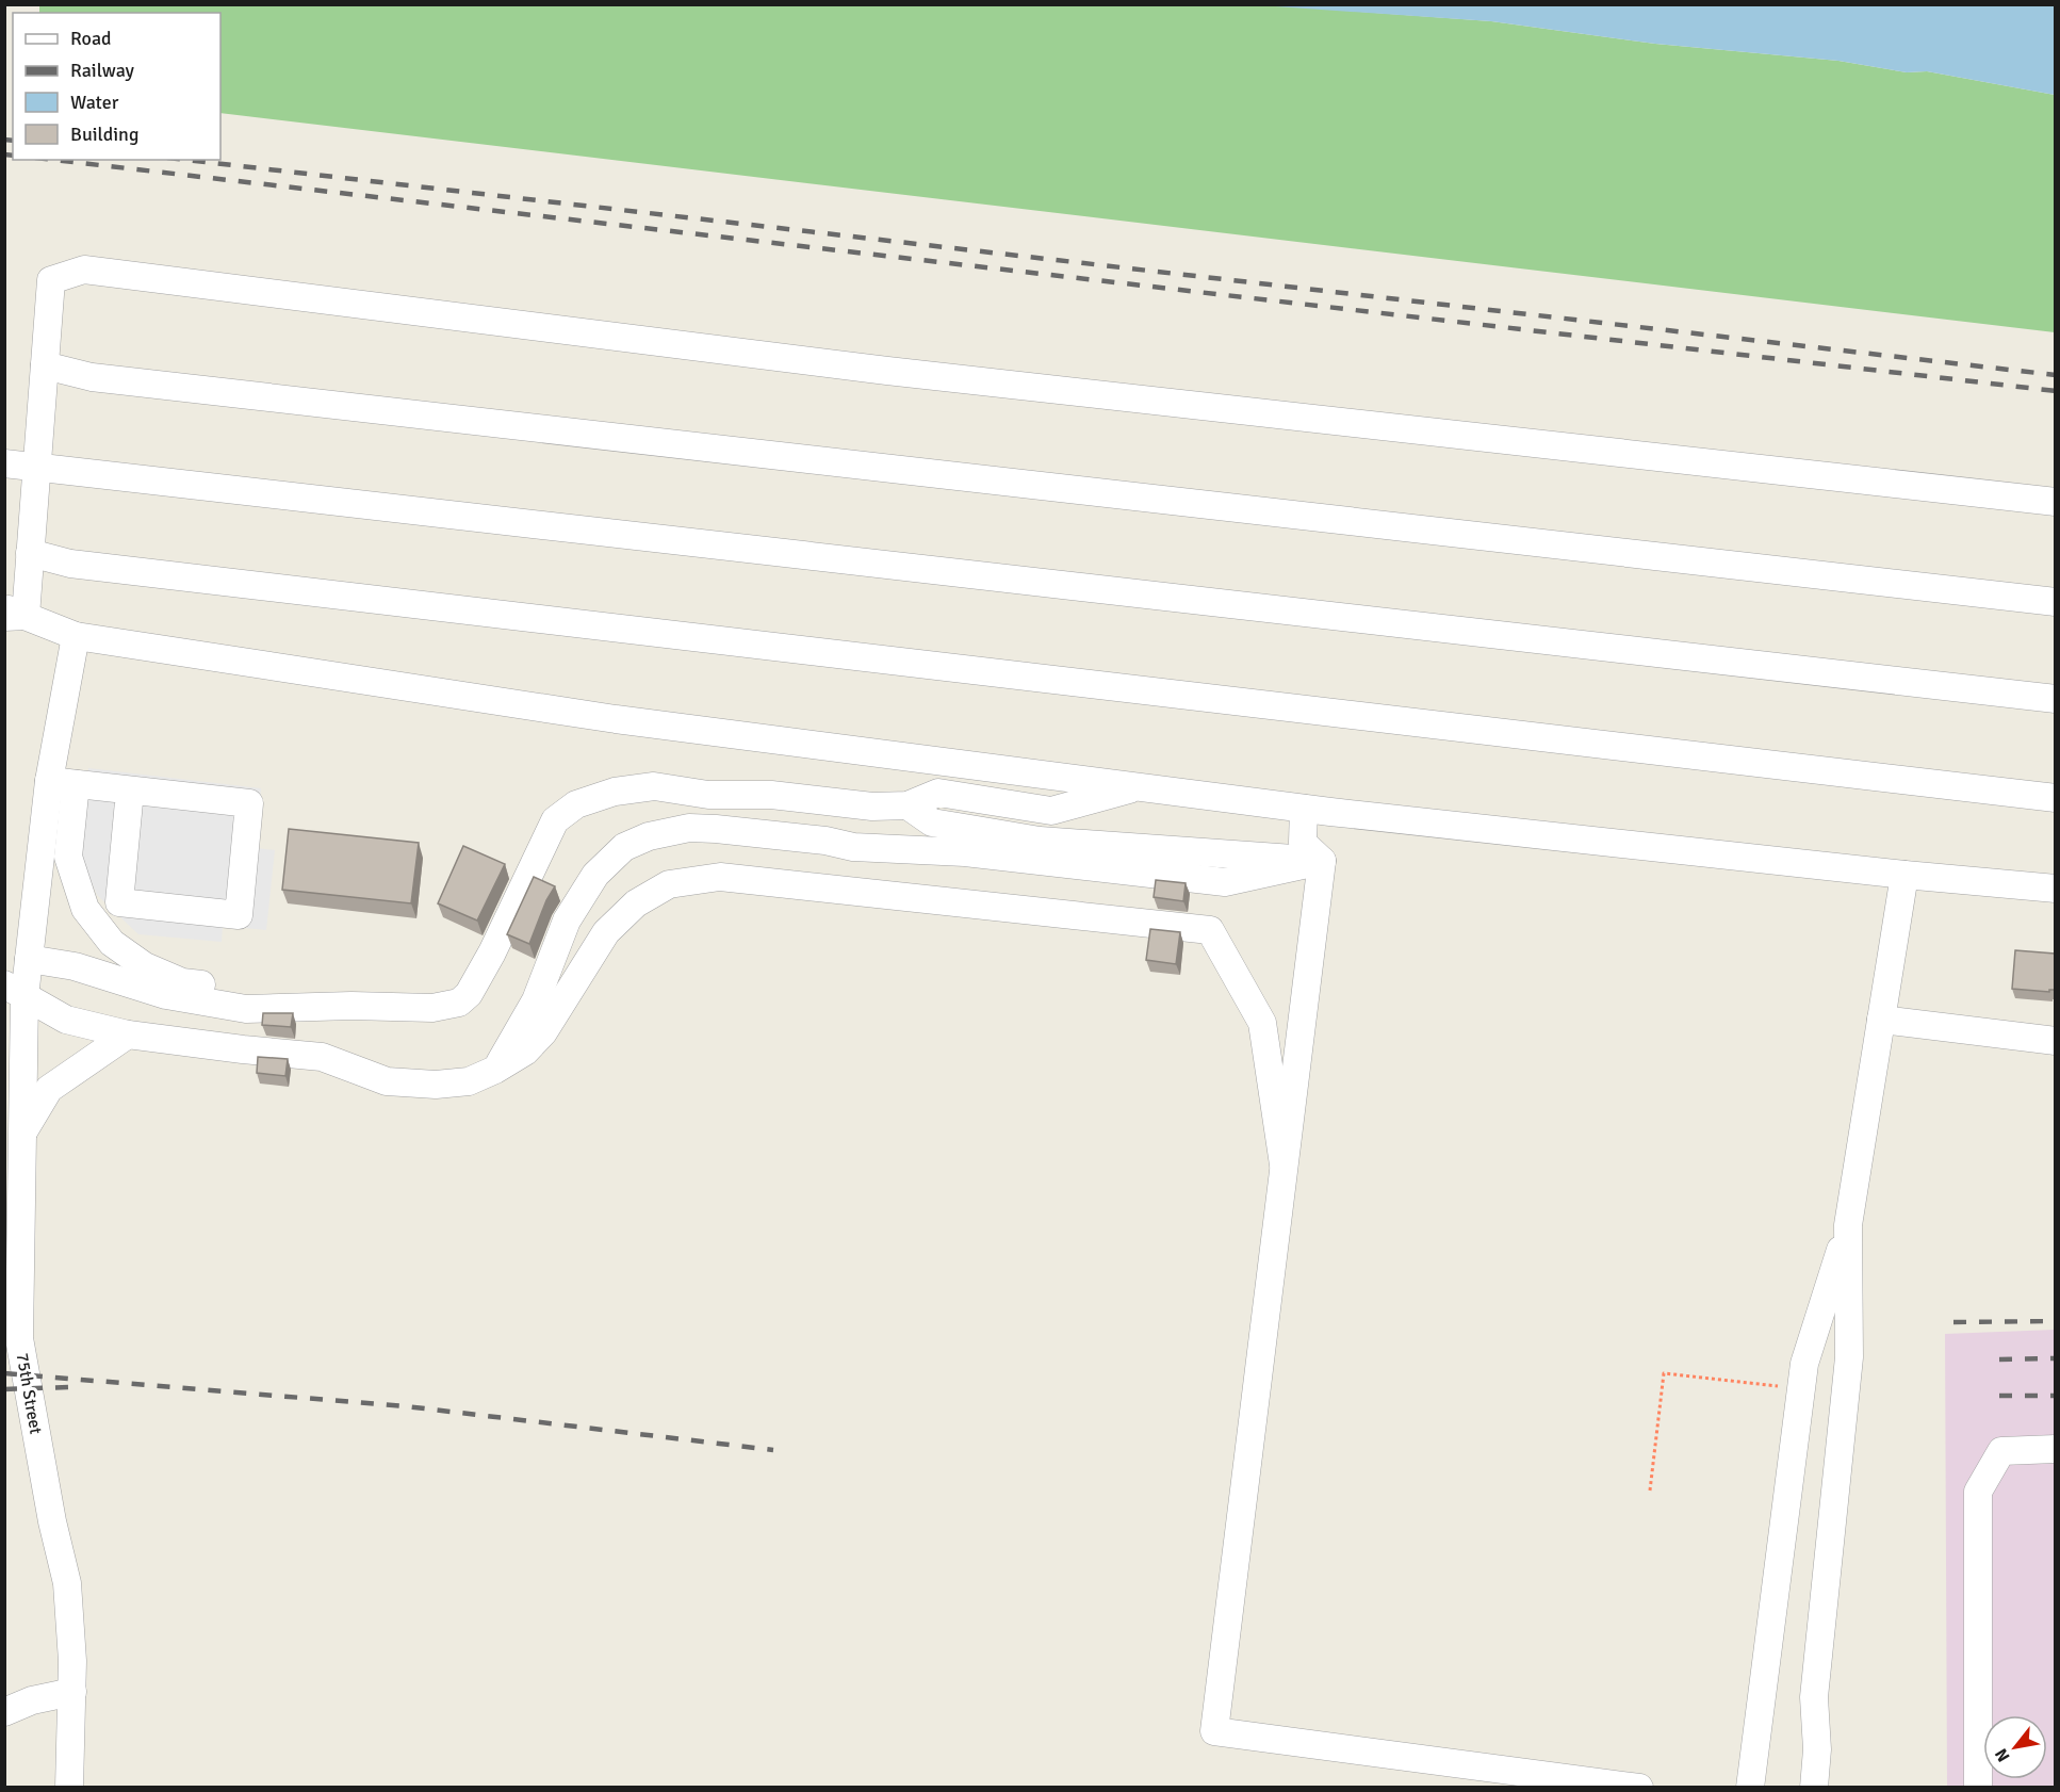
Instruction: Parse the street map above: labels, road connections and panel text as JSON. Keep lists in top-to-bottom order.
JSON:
{
  "streets": {
    "street": ["75th Street"]
  },
  "legend": [
    "Road",
    "Railway",
    "Water",
    "Building"
  ],
  "north": "bottom left"
}
